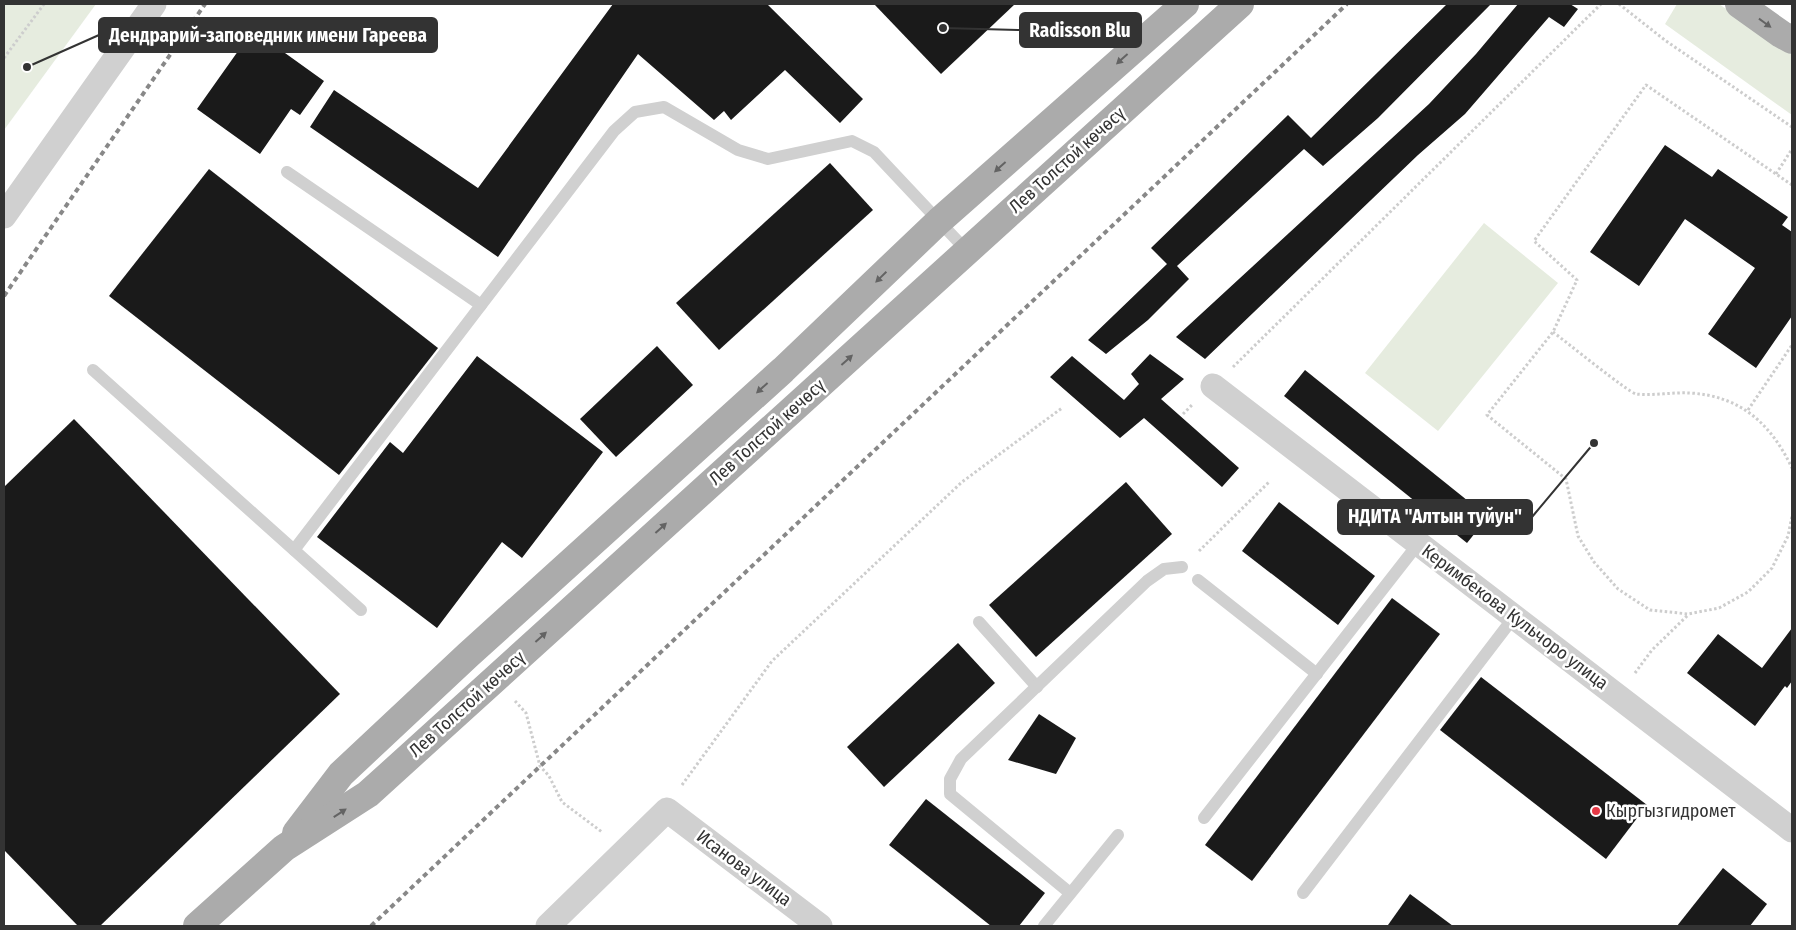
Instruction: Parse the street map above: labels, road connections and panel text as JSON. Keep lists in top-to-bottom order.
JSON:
{
  "streets": {
    "main road": ["Лев Толстой көчөсү"],
    "street": ["Керимбекова Кульчоро улица", "Исанова улица"]
  },
  "places": [
    "Radisson Blu",
    "Дендрарий-заповедник имени Гареева",
    "НДИТА \"Алтын туйун\"",
    "Кыргызгидромет"
  ]
}
